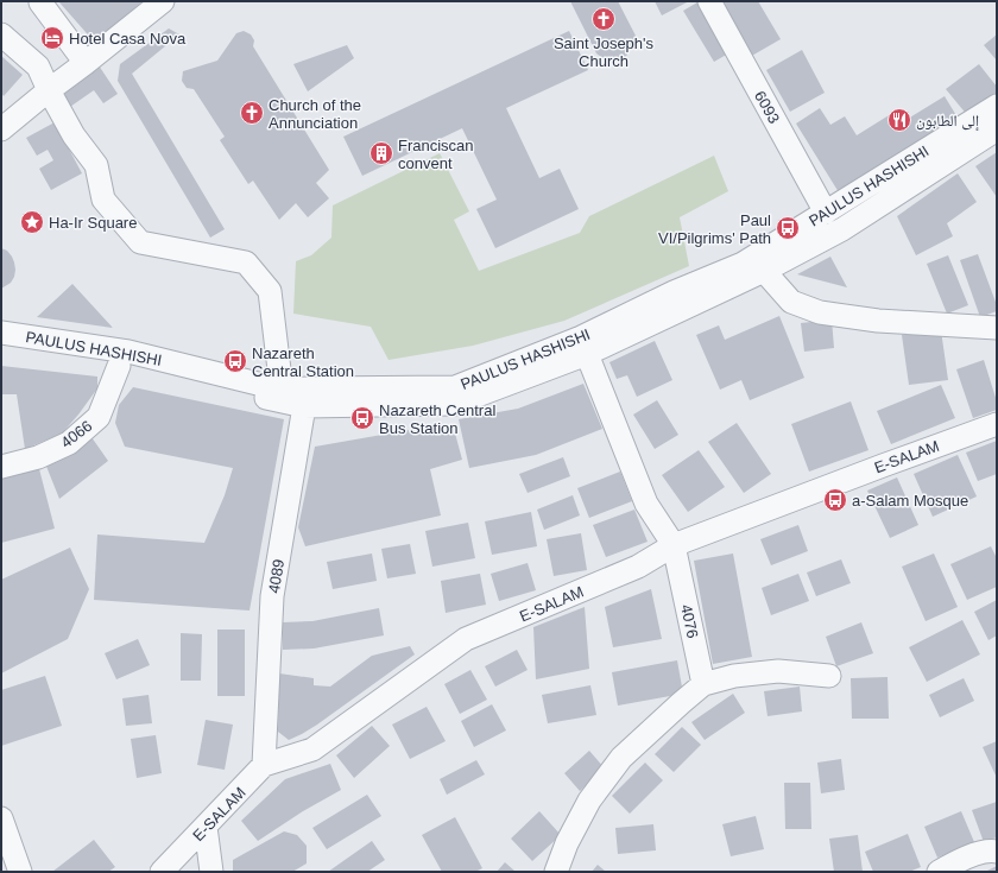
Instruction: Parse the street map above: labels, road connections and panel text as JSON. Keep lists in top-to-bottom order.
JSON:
{
  "streets": {
    "street": [
      "6093",
      "PAULUS HASHISHI",
      "4066",
      "E-SALAM",
      "4089",
      "4076"
    ]
  },
  "crossings": [
    ["6093", "PAULUS HASHISHI"],
    ["PAULUS HASHISHI", "4066"],
    ["PAULUS HASHISHI", "4089"],
    ["PAULUS HASHISHI", "4076"],
    ["E-SALAM", "4089"],
    ["E-SALAM", "4076"]
  ],
  "places": {
    "church": ["Saint Joseph's Church", "Church of the Annunciation"],
    "hotel": ["Hotel Casa Nova"],
    "restaurant": ["إلى الطابون"],
    "building": ["Franciscan convent"],
    "place": ["Ha-Ir Square"],
    "bus stop": [
      "Paul VI/Pilgrims' Path",
      "Nazareth Central Station",
      "Nazareth Central Bus Station",
      "a-Salam Mosque"
    ]
  }
}
